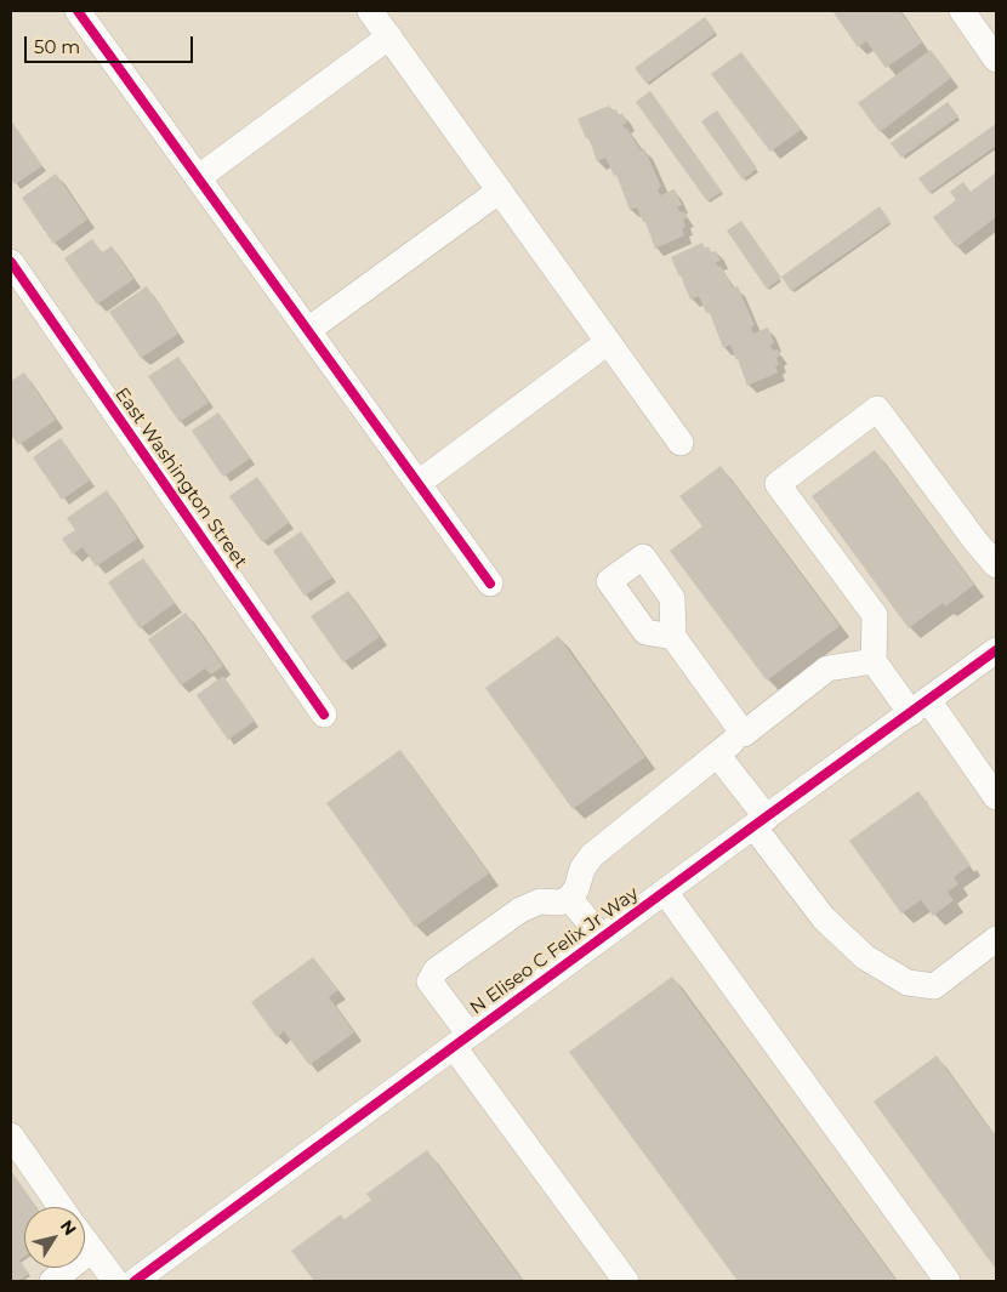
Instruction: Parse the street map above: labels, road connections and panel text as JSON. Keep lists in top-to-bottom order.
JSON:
{
  "streets": {
    "street": ["East Washington Street", "N Eliseo C Felix Jr Way"]
  },
  "scale_bar": "50 m",
  "north": "top right"
}
